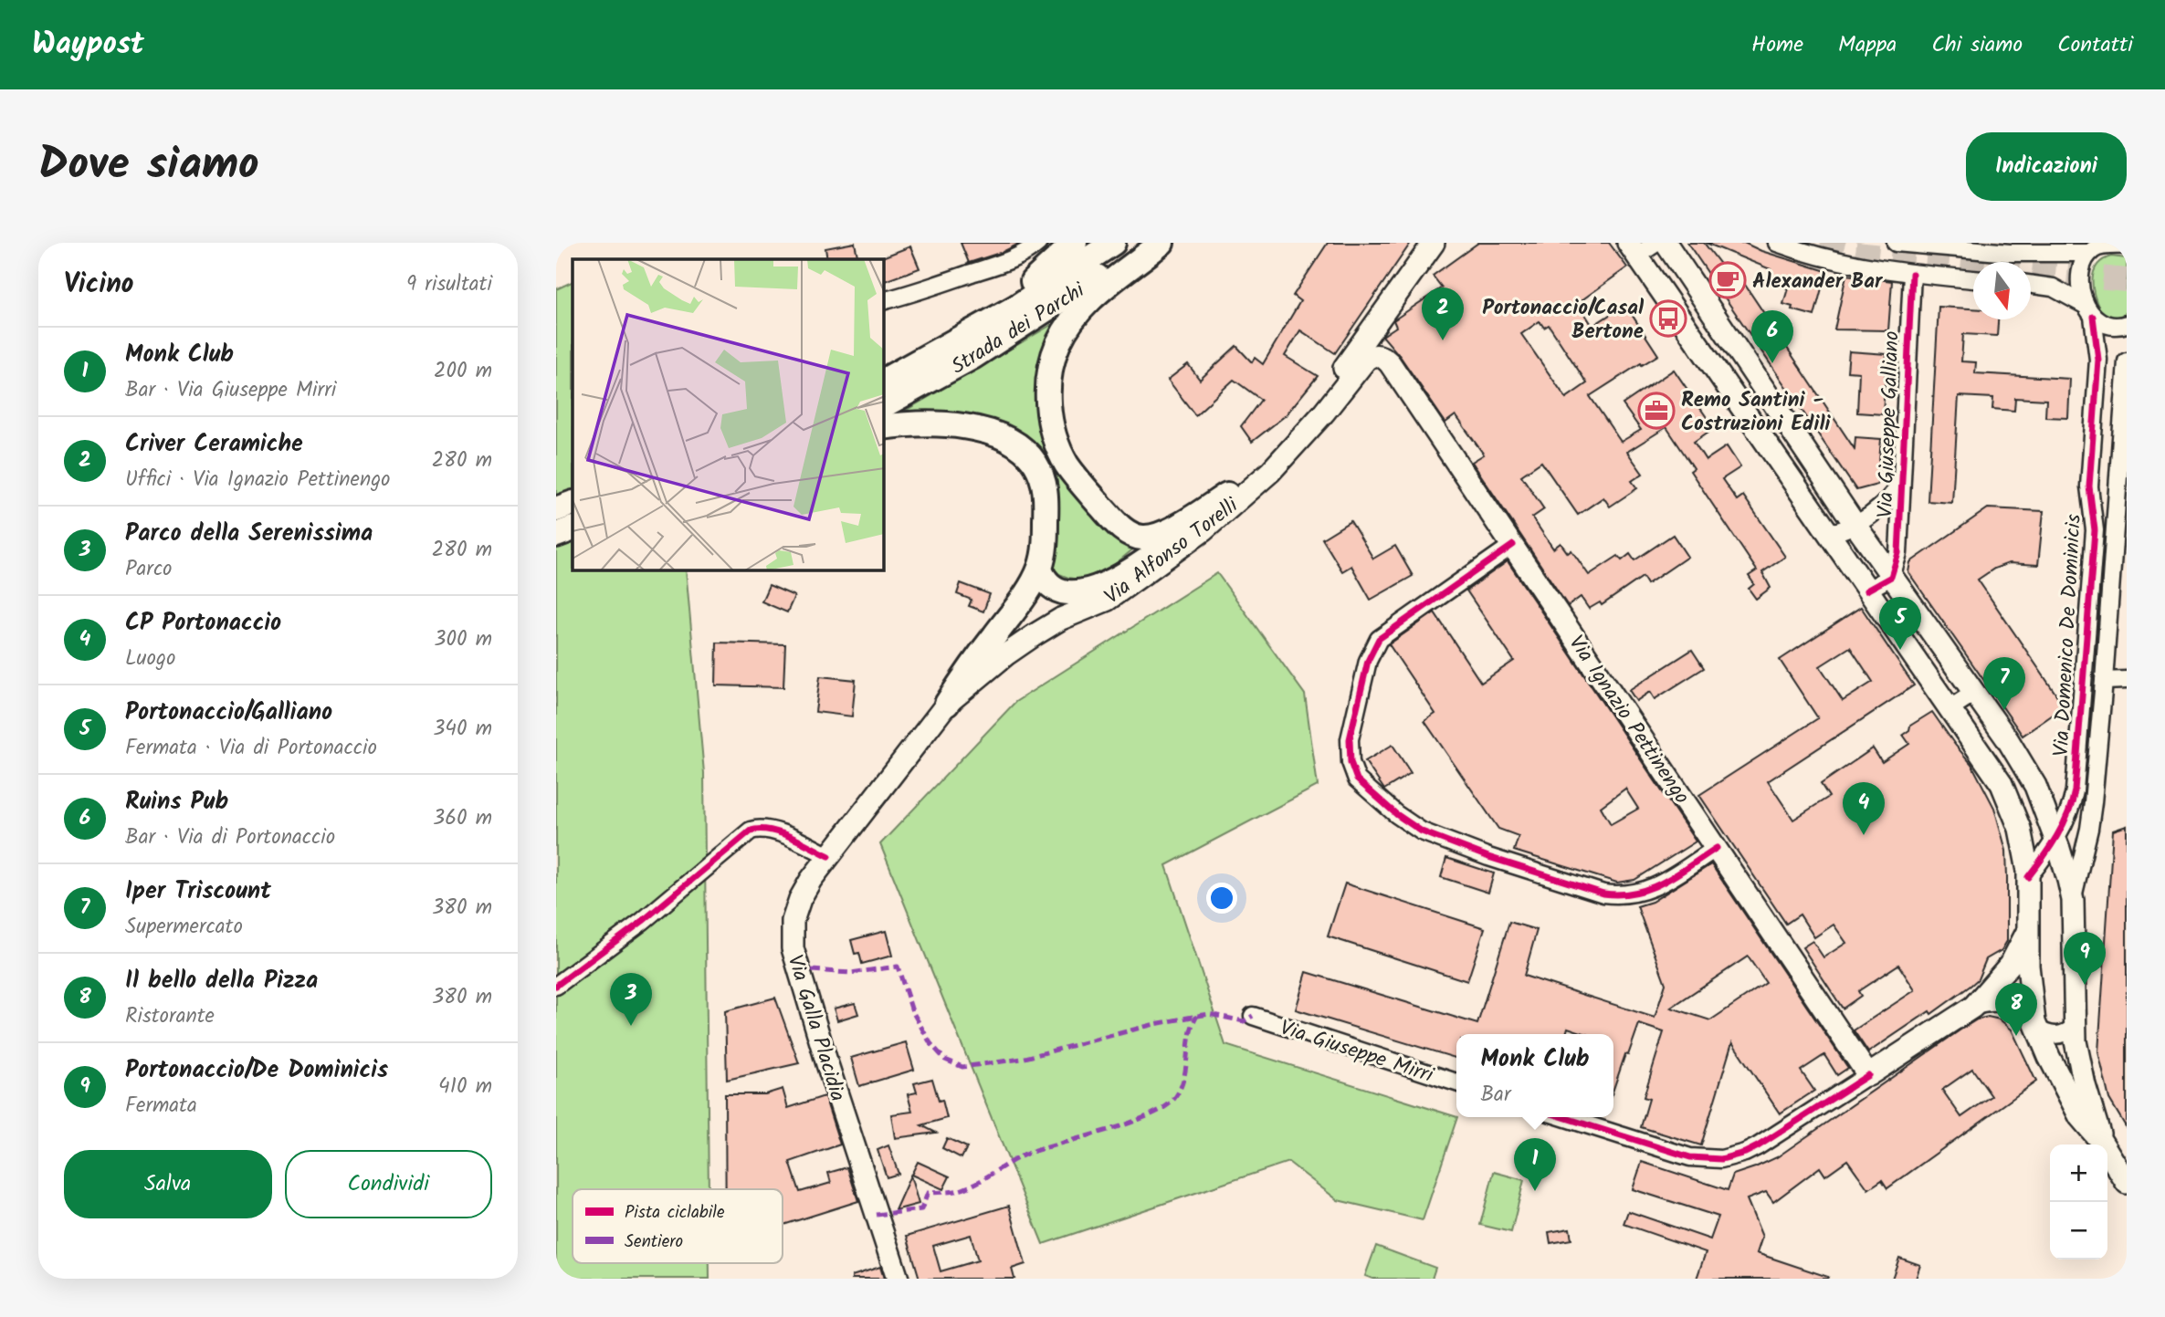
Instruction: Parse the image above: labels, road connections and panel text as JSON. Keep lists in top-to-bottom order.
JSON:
{
  "streets": {
    "highway": ["Strada dei Parchi"],
    "main road": ["Via Alfonso Torelli", "Via Ignazio Pettinengo", "Via Galla Placidia"],
    "street": ["Via Giuseppe Galliano", "Via Domenico De Dominicis", "Via Giuseppe Mirri"]
  },
  "crossings": [
    ["Via Alfonso Torelli", "Via Ignazio Pettinengo"],
    ["Via Alfonso Torelli", "Via Galla Placidia"]
  ],
  "places": {
    "cafe": ["Alexander Bar"],
    "bus stop": ["Portonaccio/Casal Bertone"],
    "office": ["Remo Santini - Costruzioni Edili"]
  },
  "legend": ["Pista ciclabile", "Sentiero"],
  "north": "bottom",
  "page": {
    "header": "Waypost",
    "nav": [
      "Home",
      "Mappa",
      "Chi siamo",
      "Contatti"
    ],
    "title": "Dove siamo",
    "buttons": [
      "Indicazioni",
      ["Salva", "Condividi"]
    ],
    "heading": ["Vicino", "9 risultati"],
    "pins": [
      "2",
      "6",
      "5",
      "7",
      "4",
      "9",
      "3",
      "8",
      "1"
    ],
    "list": [
      {
        "mark": "1",
        "name": "Monk Club",
        "note": "Bar · Via Giuseppe Mirri",
        "value": "200 m"
      },
      {
        "mark": "2",
        "name": "Criver Ceramiche",
        "note": "Uffici · Via Ignazio Pettinengo",
        "value": "280 m"
      },
      {
        "mark": "3",
        "name": "Parco della Serenissima",
        "note": "Parco",
        "value": "280 m"
      },
      {
        "mark": "4",
        "name": "CP Portonaccio",
        "note": "Luogo",
        "value": "300 m"
      },
      {
        "mark": "5",
        "name": "Portonaccio/Galliano",
        "note": "Fermata · Via di Portonaccio",
        "value": "340 m"
      },
      {
        "mark": "6",
        "name": "Ruins Pub",
        "note": "Bar · Via di Portonaccio",
        "value": "360 m"
      },
      {
        "mark": "7",
        "name": "Iper Triscount",
        "note": "Supermercato",
        "value": "380 m"
      },
      {
        "mark": "8",
        "name": "Il bello della Pizza",
        "note": "Ristorante",
        "value": "380 m"
      },
      {
        "mark": "9",
        "name": "Portonaccio/De Dominicis",
        "note": "Fermata",
        "value": "410 m"
      }
    ],
    "popup": ["Monk Club", "Bar"],
    "map_buttons": ["+", "−"]
  }
}
